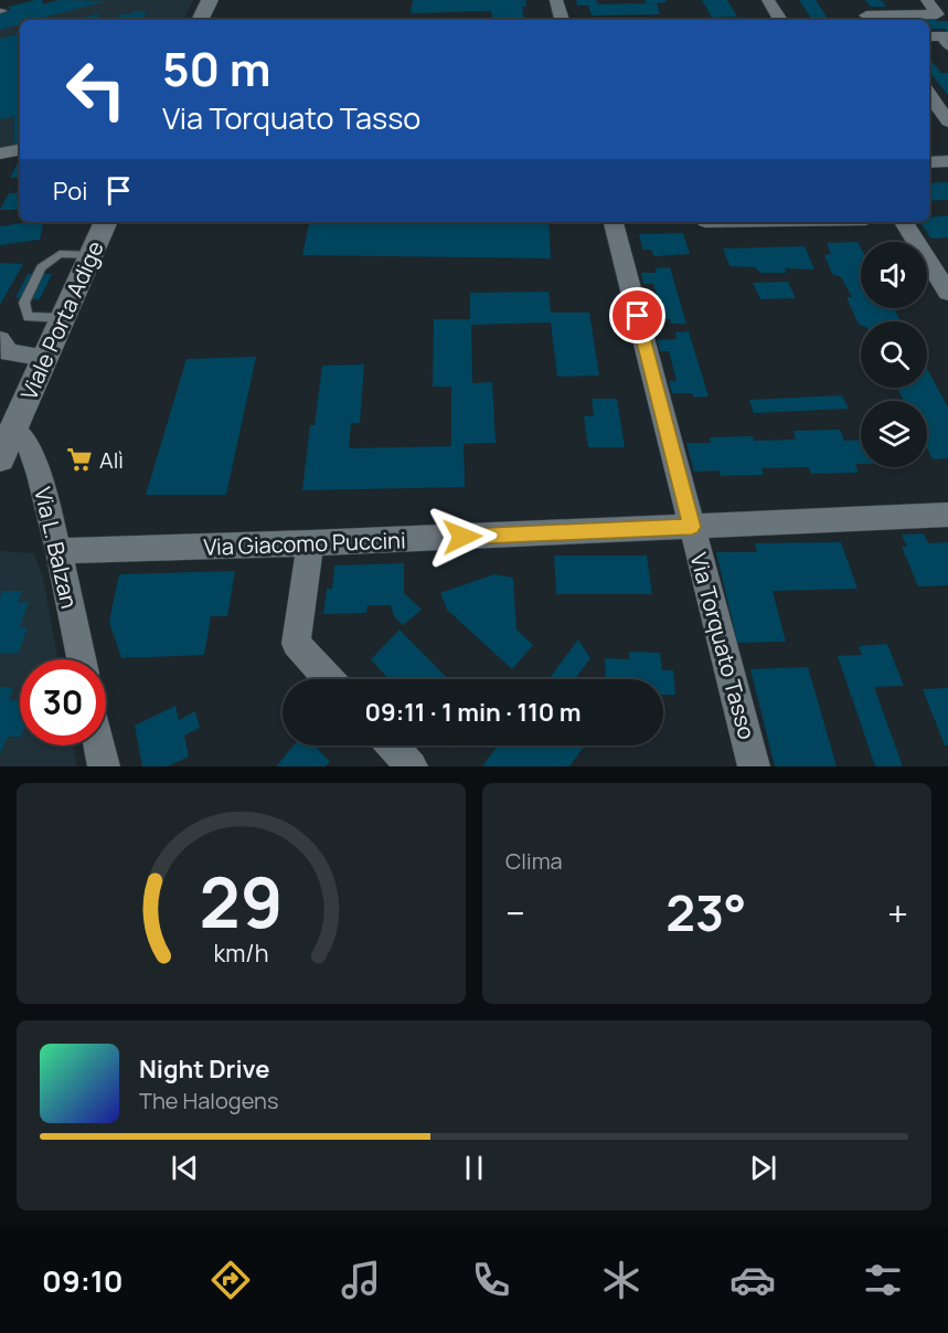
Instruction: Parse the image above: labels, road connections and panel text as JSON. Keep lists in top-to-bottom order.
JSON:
{
  "streets": {
    "street": [
      "Viale Porta Adige",
      "Via Giacomo Puccini",
      "Via L. Balzan",
      "Via Torquato Tasso"
    ]
  },
  "crossings": [
    ["Viale Porta Adige", "Via L. Balzan"],
    ["Via Giacomo Puccini", "Via L. Balzan"],
    ["Via Giacomo Puccini", "Via Torquato Tasso"]
  ],
  "places": {
    "supermarket": ["Alì"]
  },
  "page": {
    "turn": ["50 m", "Via Torquato Tasso"],
    "then": "Poi",
    "limit": "30",
    "trip": "09:11 · 1 min · 110 m",
    "tile": "Clima",
    "heat": ["−", "23°", "+"],
    "song": ["Night Drive", "The Halogens"],
    "tabs": "09:10",
    "gauge": ["29", "km/h"]
  }
}
